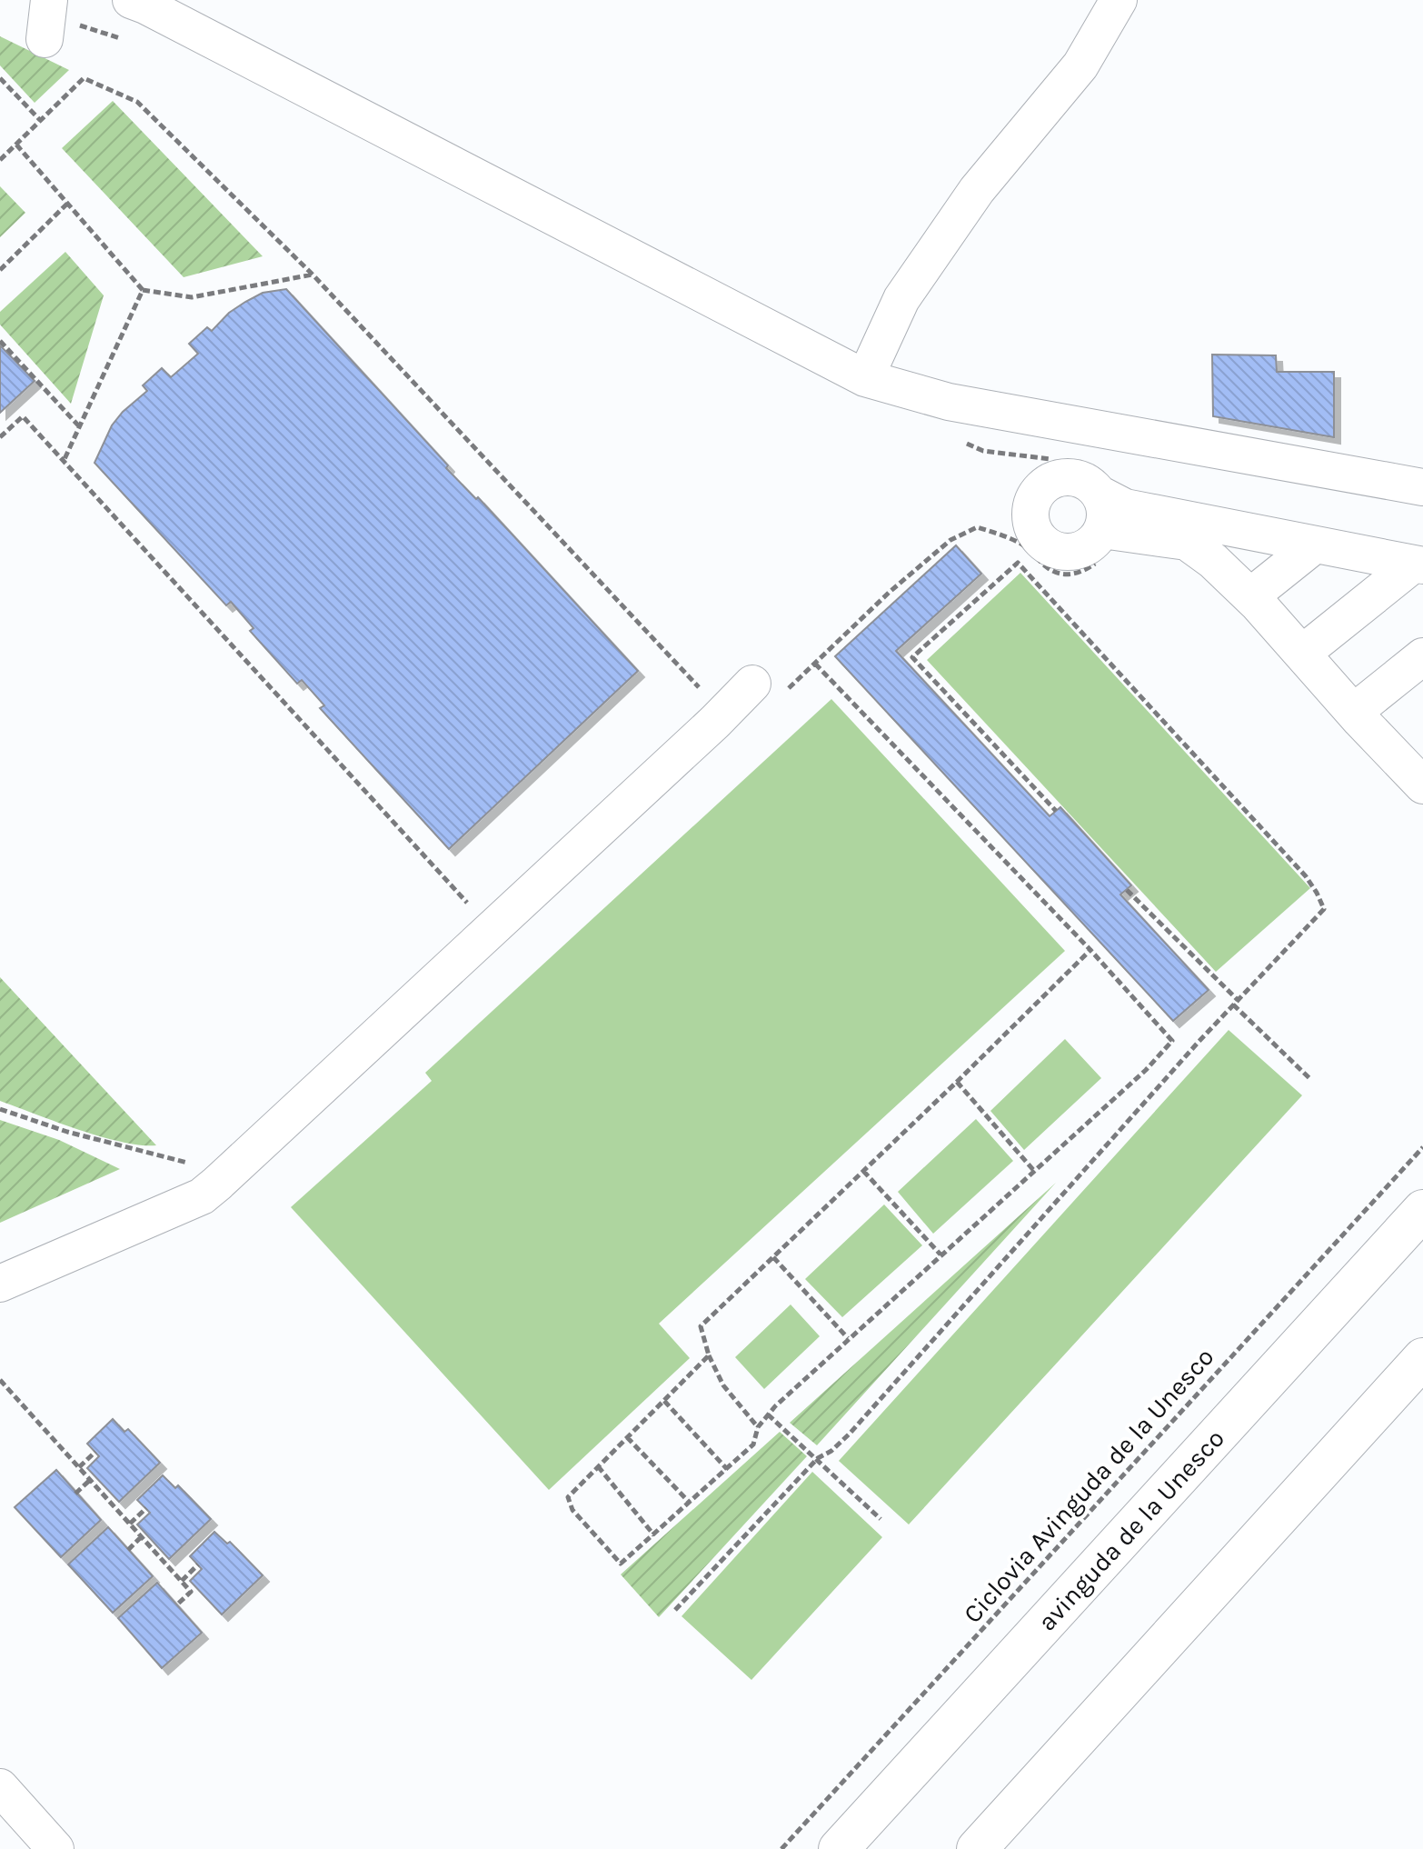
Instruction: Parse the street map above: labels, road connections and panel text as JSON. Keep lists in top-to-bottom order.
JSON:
{
  "streets": {
    "main road": ["avinguda de la Unesco"],
    "path": ["Ciclovia Avinguda de la Unesco"]
  }
}
